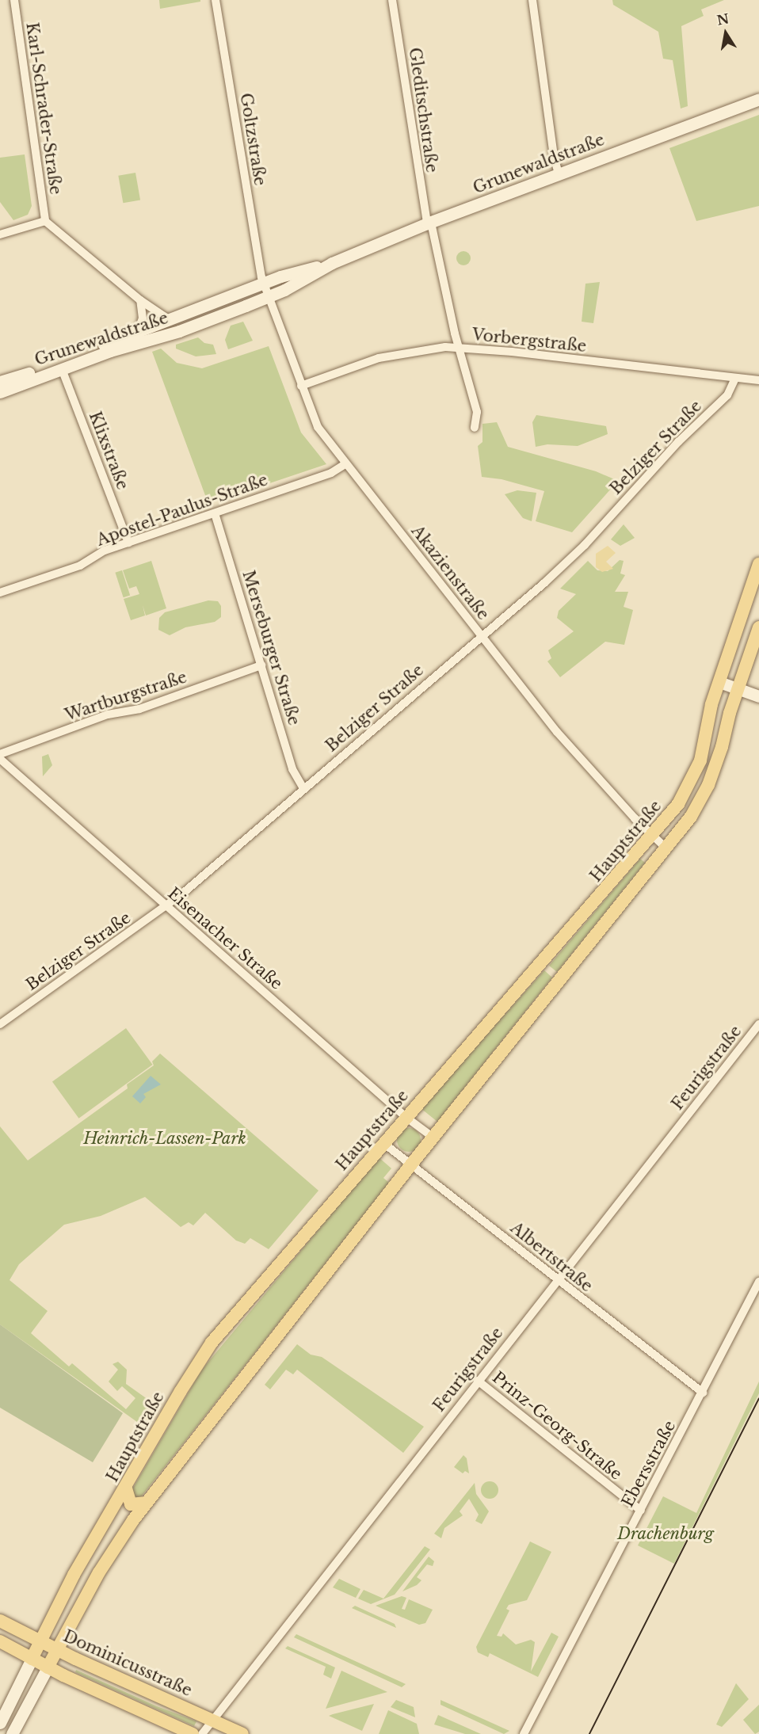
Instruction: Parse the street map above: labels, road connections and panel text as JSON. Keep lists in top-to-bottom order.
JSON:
{
  "streets": {
    "main road": ["Grunewaldstraße", "Hauptstraße", "Dominicusstraße"],
    "street": [
      "Karl-Schrader-Straße",
      "Gleditschstraße",
      "Goltzstraße",
      "Vorbergstraße",
      "Belziger Straße",
      "Klixstraße",
      "Apostel-Paulus-Straße",
      "Akazienstraße",
      "Merseburger Straße",
      "Wartburgstraße",
      "Eisenacher Straße",
      "Feurigstraße",
      "Albertstraße",
      "Prinz-Georg-Straße",
      "Ebersstraße"
    ]
  },
  "crossings": [
    ["Gleditschstraße", "Grunewaldstraße"],
    ["Gleditschstraße", "Vorbergstraße"],
    ["Goltzstraße", "Grunewaldstraße"],
    ["Goltzstraße", "Akazienstraße"],
    ["Grunewaldstraße", "Klixstraße"],
    ["Grunewaldstraße", "Akazienstraße"],
    ["Vorbergstraße", "Belziger Straße"],
    ["Vorbergstraße", "Akazienstraße"],
    ["Belziger Straße", "Akazienstraße"],
    ["Belziger Straße", "Merseburger Straße"],
    ["Belziger Straße", "Eisenacher Straße"],
    ["Klixstraße", "Apostel-Paulus-Straße"],
    ["Apostel-Paulus-Straße", "Akazienstraße"],
    ["Apostel-Paulus-Straße", "Merseburger Straße"],
    ["Akazienstraße", "Hauptstraße"],
    ["Merseburger Straße", "Wartburgstraße"],
    ["Hauptstraße", "Eisenacher Straße"],
    ["Hauptstraße", "Albertstraße"],
    ["Hauptstraße", "Dominicusstraße"],
    ["Feurigstraße", "Albertstraße"],
    ["Feurigstraße", "Prinz-Georg-Straße"],
    ["Feurigstraße", "Dominicusstraße"],
    ["Albertstraße", "Ebersstraße"],
    ["Prinz-Georg-Straße", "Ebersstraße"]
  ],
  "parks": ["Heinrich-Lassen-Park", "Drachenburg"],
  "north": "top"
}
